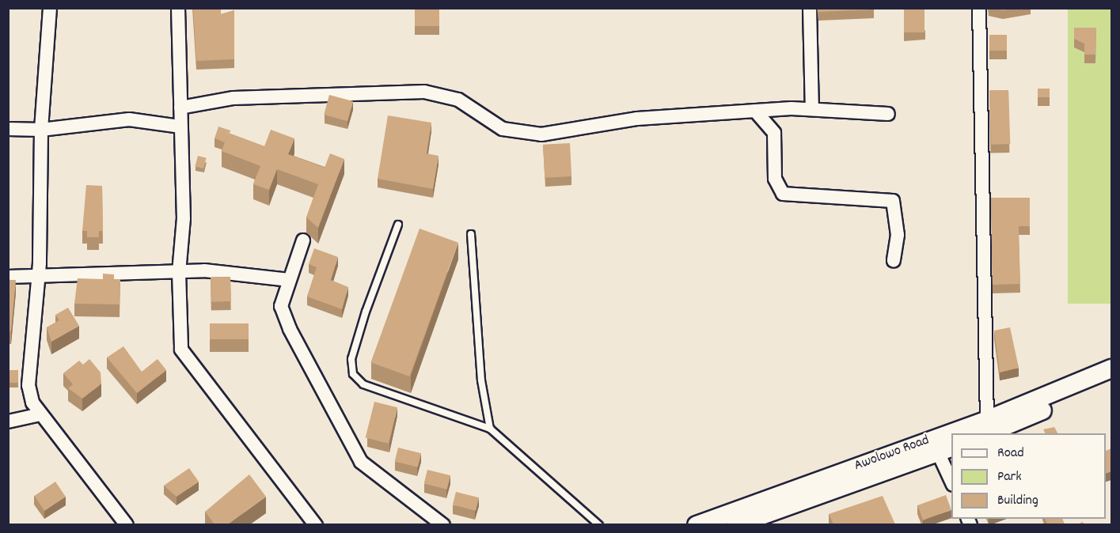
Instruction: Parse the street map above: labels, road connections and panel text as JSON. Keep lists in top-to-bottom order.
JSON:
{
  "streets": {
    "main road": ["Awolowo Road"]
  },
  "legend": ["Road", "Park", "Building"]
}
